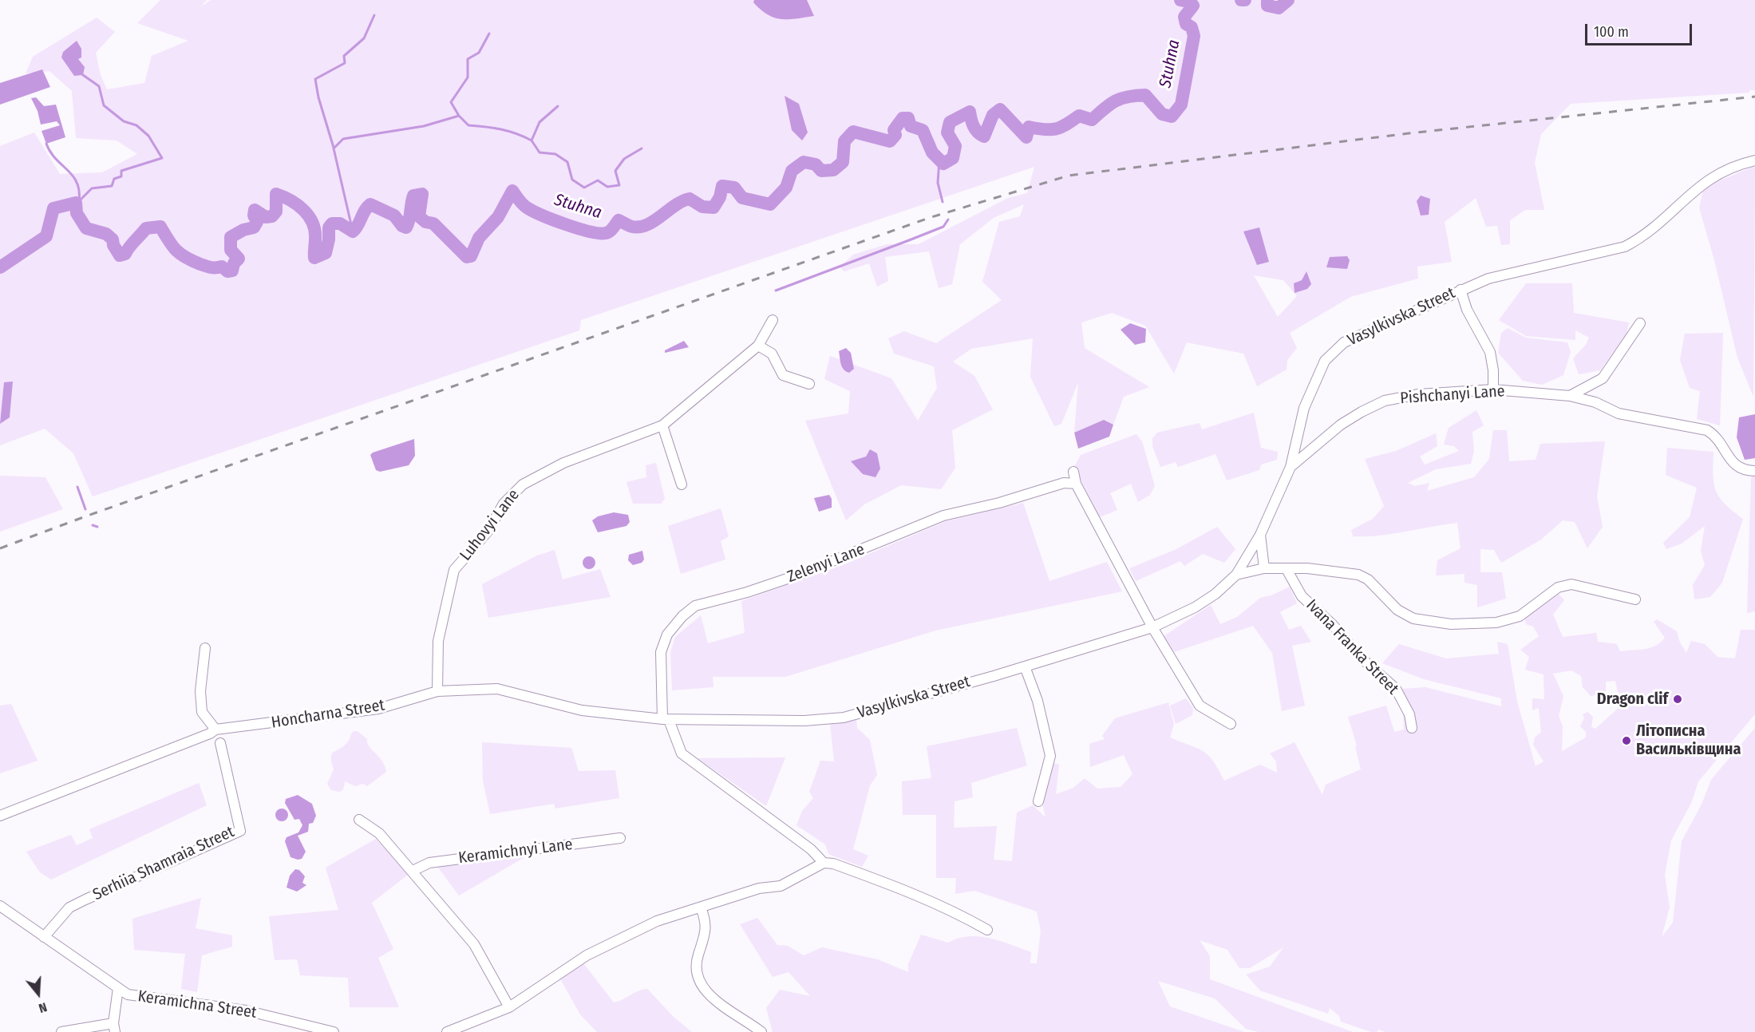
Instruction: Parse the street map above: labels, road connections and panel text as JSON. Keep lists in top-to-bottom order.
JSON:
{
  "streets": {
    "street": [
      "Vasylkivska Street",
      "Pishchanyi Lane",
      "Luhovyi Lane",
      "Zelenyi Lane",
      "Ivana Franka Street",
      "Honcharna Street",
      "Keramichnyi Lane",
      "Serhiia Shamraia Street",
      "Keramichna Street"
    ]
  },
  "crossings": [
    ["Vasylkivska Street", "Pishchanyi Lane"],
    ["Vasylkivska Street", "Zelenyi Lane"],
    ["Vasylkivska Street", "Honcharna Street"],
    ["Luhovyi Lane", "Honcharna Street"],
    ["Zelenyi Lane", "Honcharna Street"],
    ["Serhiia Shamraia Street", "Keramichna Street"]
  ],
  "water": ["Stuhna"],
  "places": ["Dragon clif", "Літописна Васильківщина"],
  "scale_bar": "100 m",
  "north": "bottom"
}
